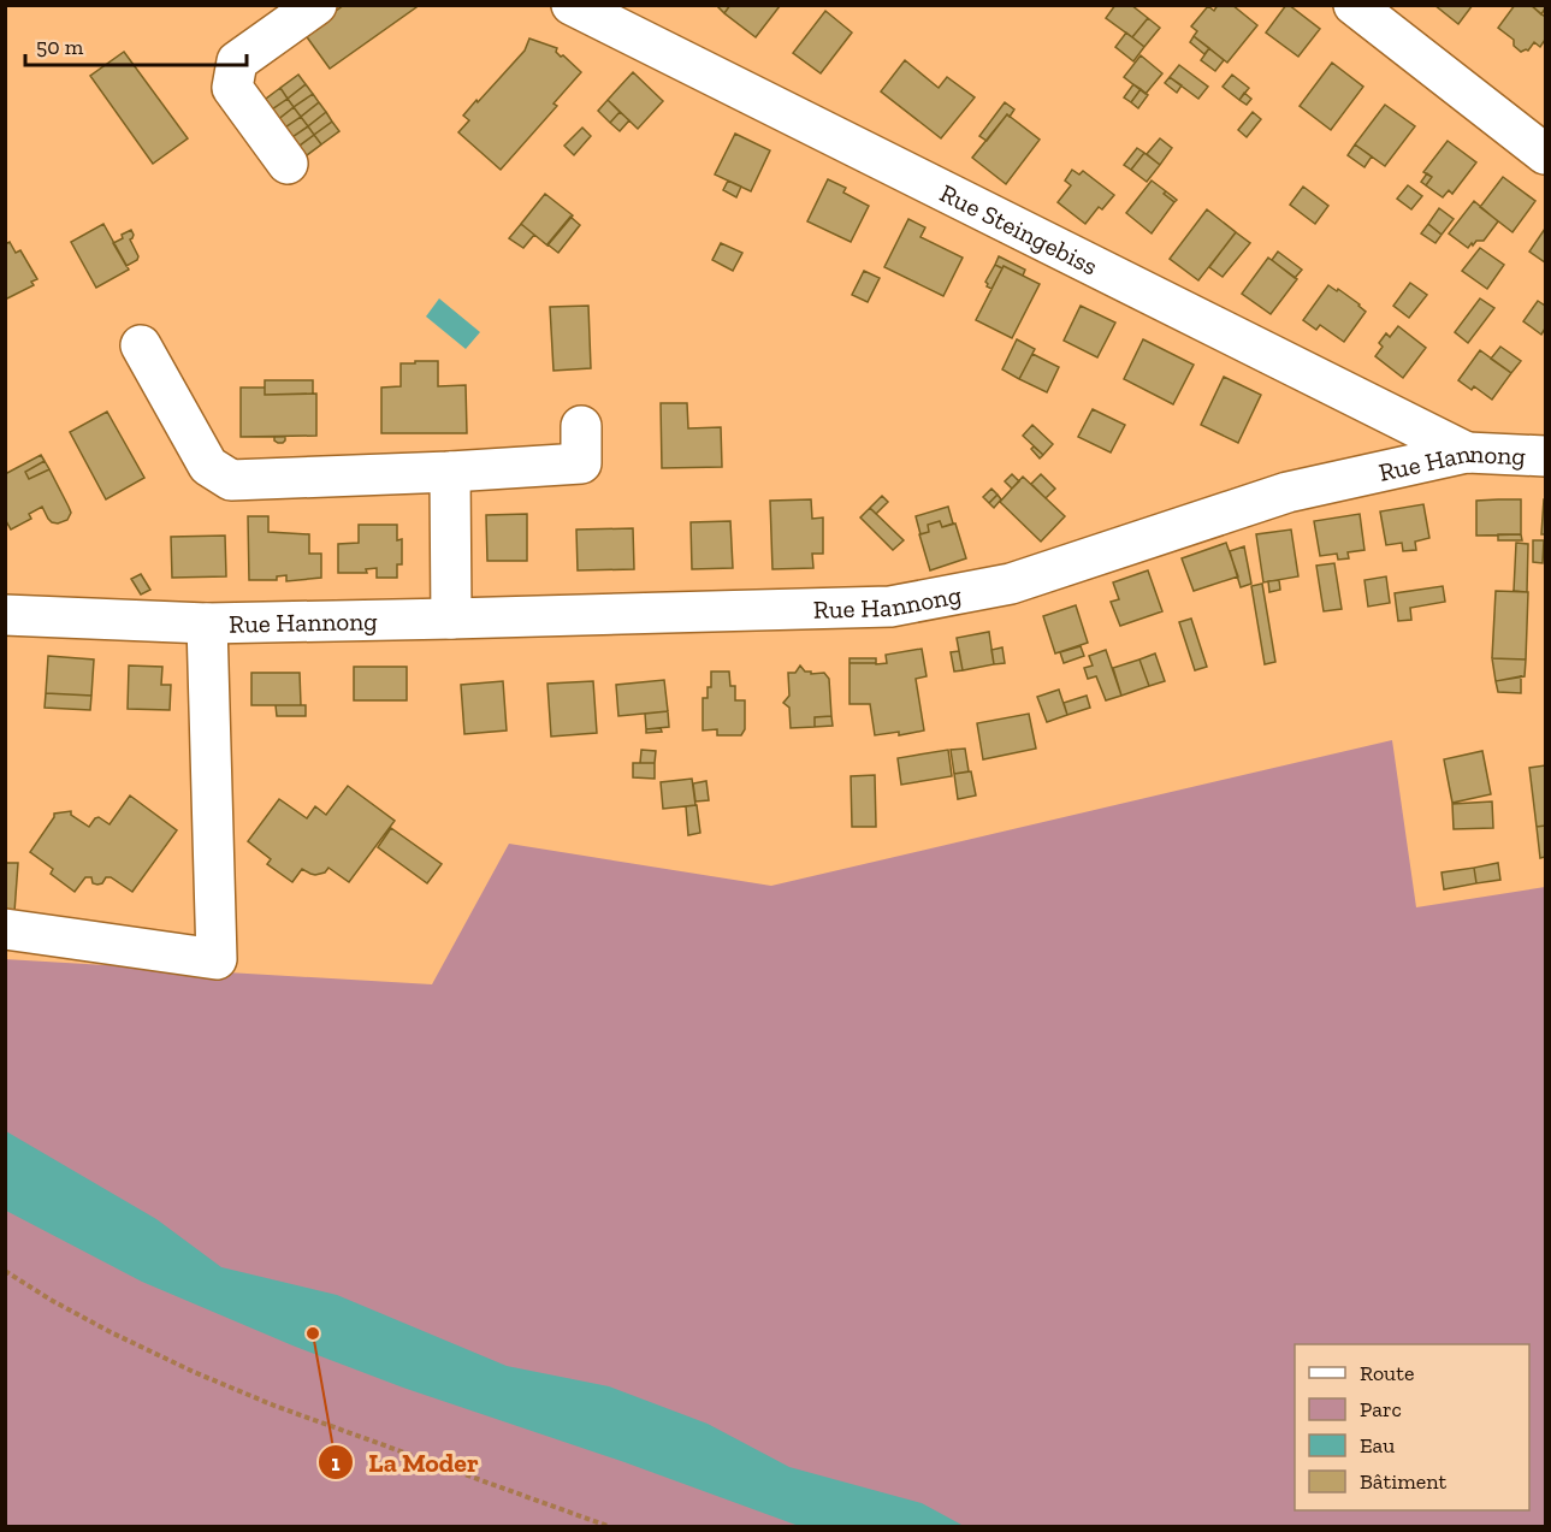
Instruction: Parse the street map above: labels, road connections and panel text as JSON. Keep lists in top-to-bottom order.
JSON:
{
  "streets": {
    "street": ["Rue Steingebiss", "Rue Hannong"]
  },
  "crossings": [
    ["Rue Steingebiss", "Rue Hannong"]
  ],
  "places": ["La Moder"],
  "legend": [
    "Route",
    "Parc",
    "Eau",
    "Bâtiment"
  ],
  "scale_bar": "50 m"
}
